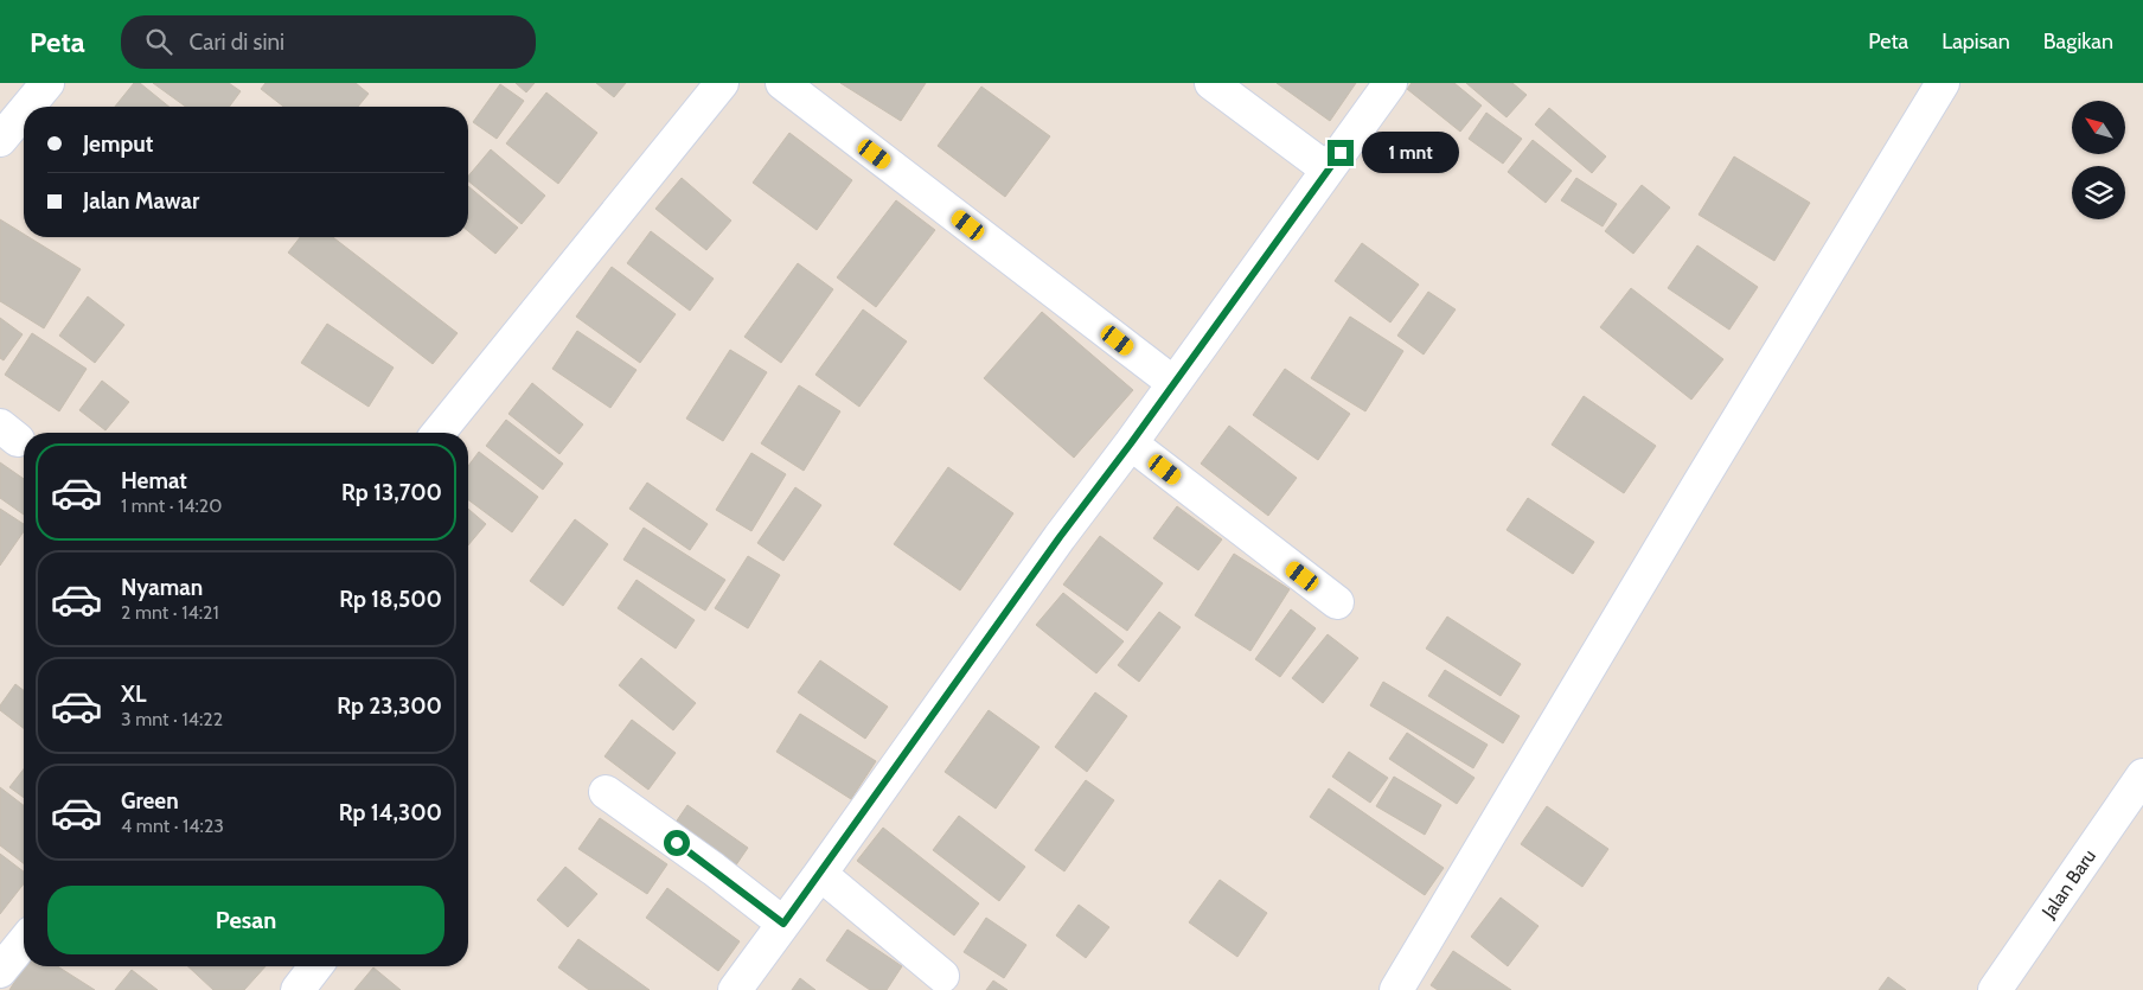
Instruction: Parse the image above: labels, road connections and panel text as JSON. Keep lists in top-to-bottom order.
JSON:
{
  "streets": {
    "street": ["Jalan Baru"]
  },
  "north": "top left",
  "page": {
    "header": "Peta",
    "search": "Cari di sini",
    "nav": ["Peta", "Lapisan", "Bagikan"],
    "banner": ["Jemput", "Jalan Mawar"],
    "bubble": "1 mnt",
    "list": [
      {
        "name": "Hemat",
        "note": "1 mnt · 14:20",
        "value": "Rp 13,700"
      },
      {
        "name": "Nyaman",
        "note": "2 mnt · 14:21",
        "value": "Rp 18,500"
      },
      {
        "name": "XL",
        "note": "3 mnt · 14:22",
        "value": "Rp 23,300"
      },
      {
        "name": "Green",
        "note": "4 mnt · 14:23",
        "value": "Rp 14,300"
      }
    ],
    "buttons": "Pesan"
  }
}
